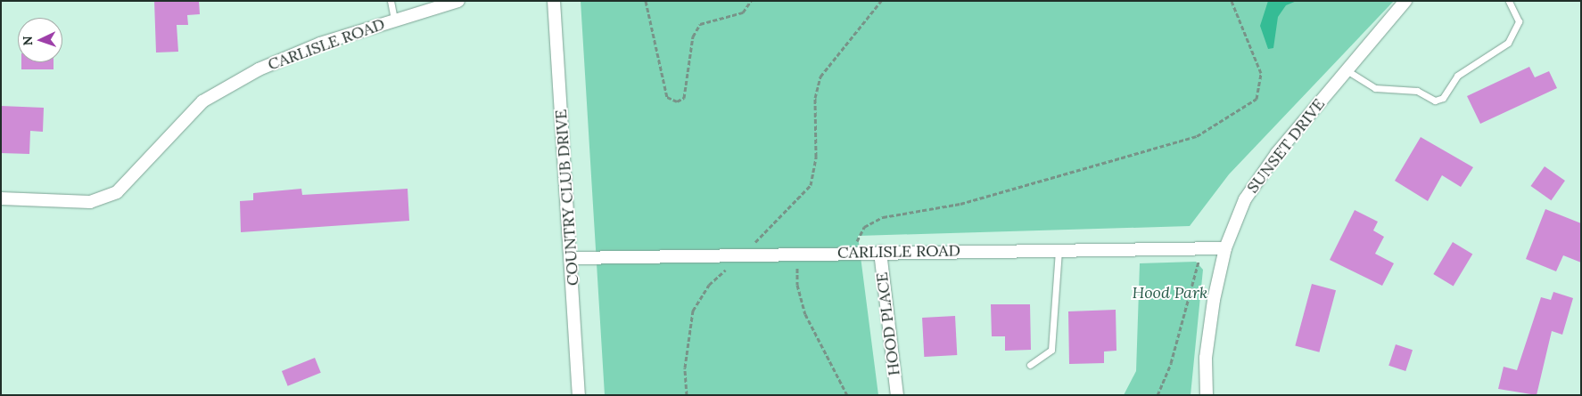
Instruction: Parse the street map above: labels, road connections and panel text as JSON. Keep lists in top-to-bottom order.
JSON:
{
  "streets": {
    "street": [
      "CARLISLE ROAD",
      "SUNSET DRIVE",
      "COUNTRY CLUB DRIVE",
      "HOOD PLACE"
    ]
  },
  "crossings": [
    ["CARLISLE ROAD", "SUNSET DRIVE"],
    ["CARLISLE ROAD", "COUNTRY CLUB DRIVE"],
    ["CARLISLE ROAD", "HOOD PLACE"]
  ],
  "parks": ["Hood Park"],
  "north": "left"
}
